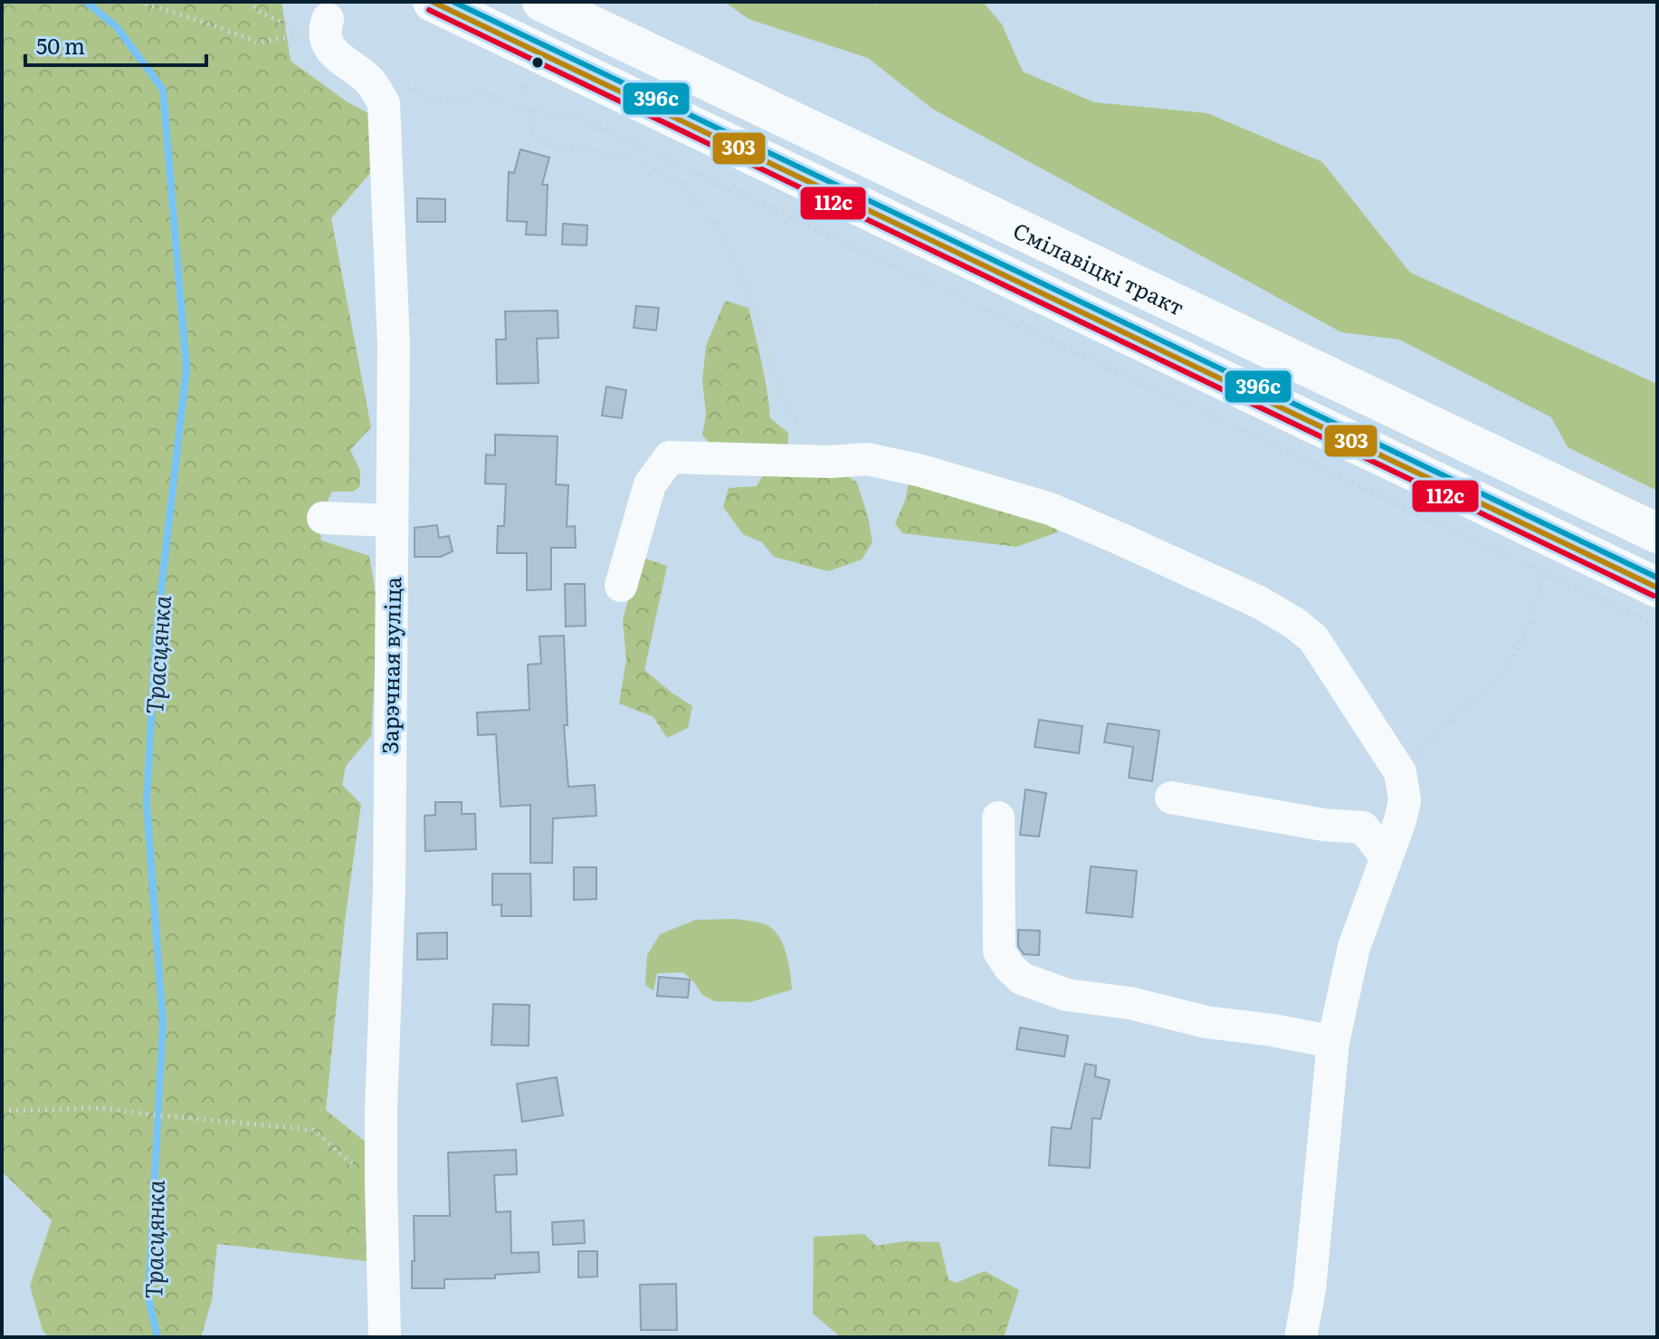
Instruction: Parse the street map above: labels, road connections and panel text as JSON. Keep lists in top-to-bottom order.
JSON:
{
  "streets": {
    "highway": ["Смілавіцкі тракт"],
    "street": ["Зарэчная вуліца"]
  },
  "water": ["Трасцянка"],
  "lines": ["transit line 303", "transit line 396с", "transit line 112с"],
  "scale_bar": "50 m"
}
